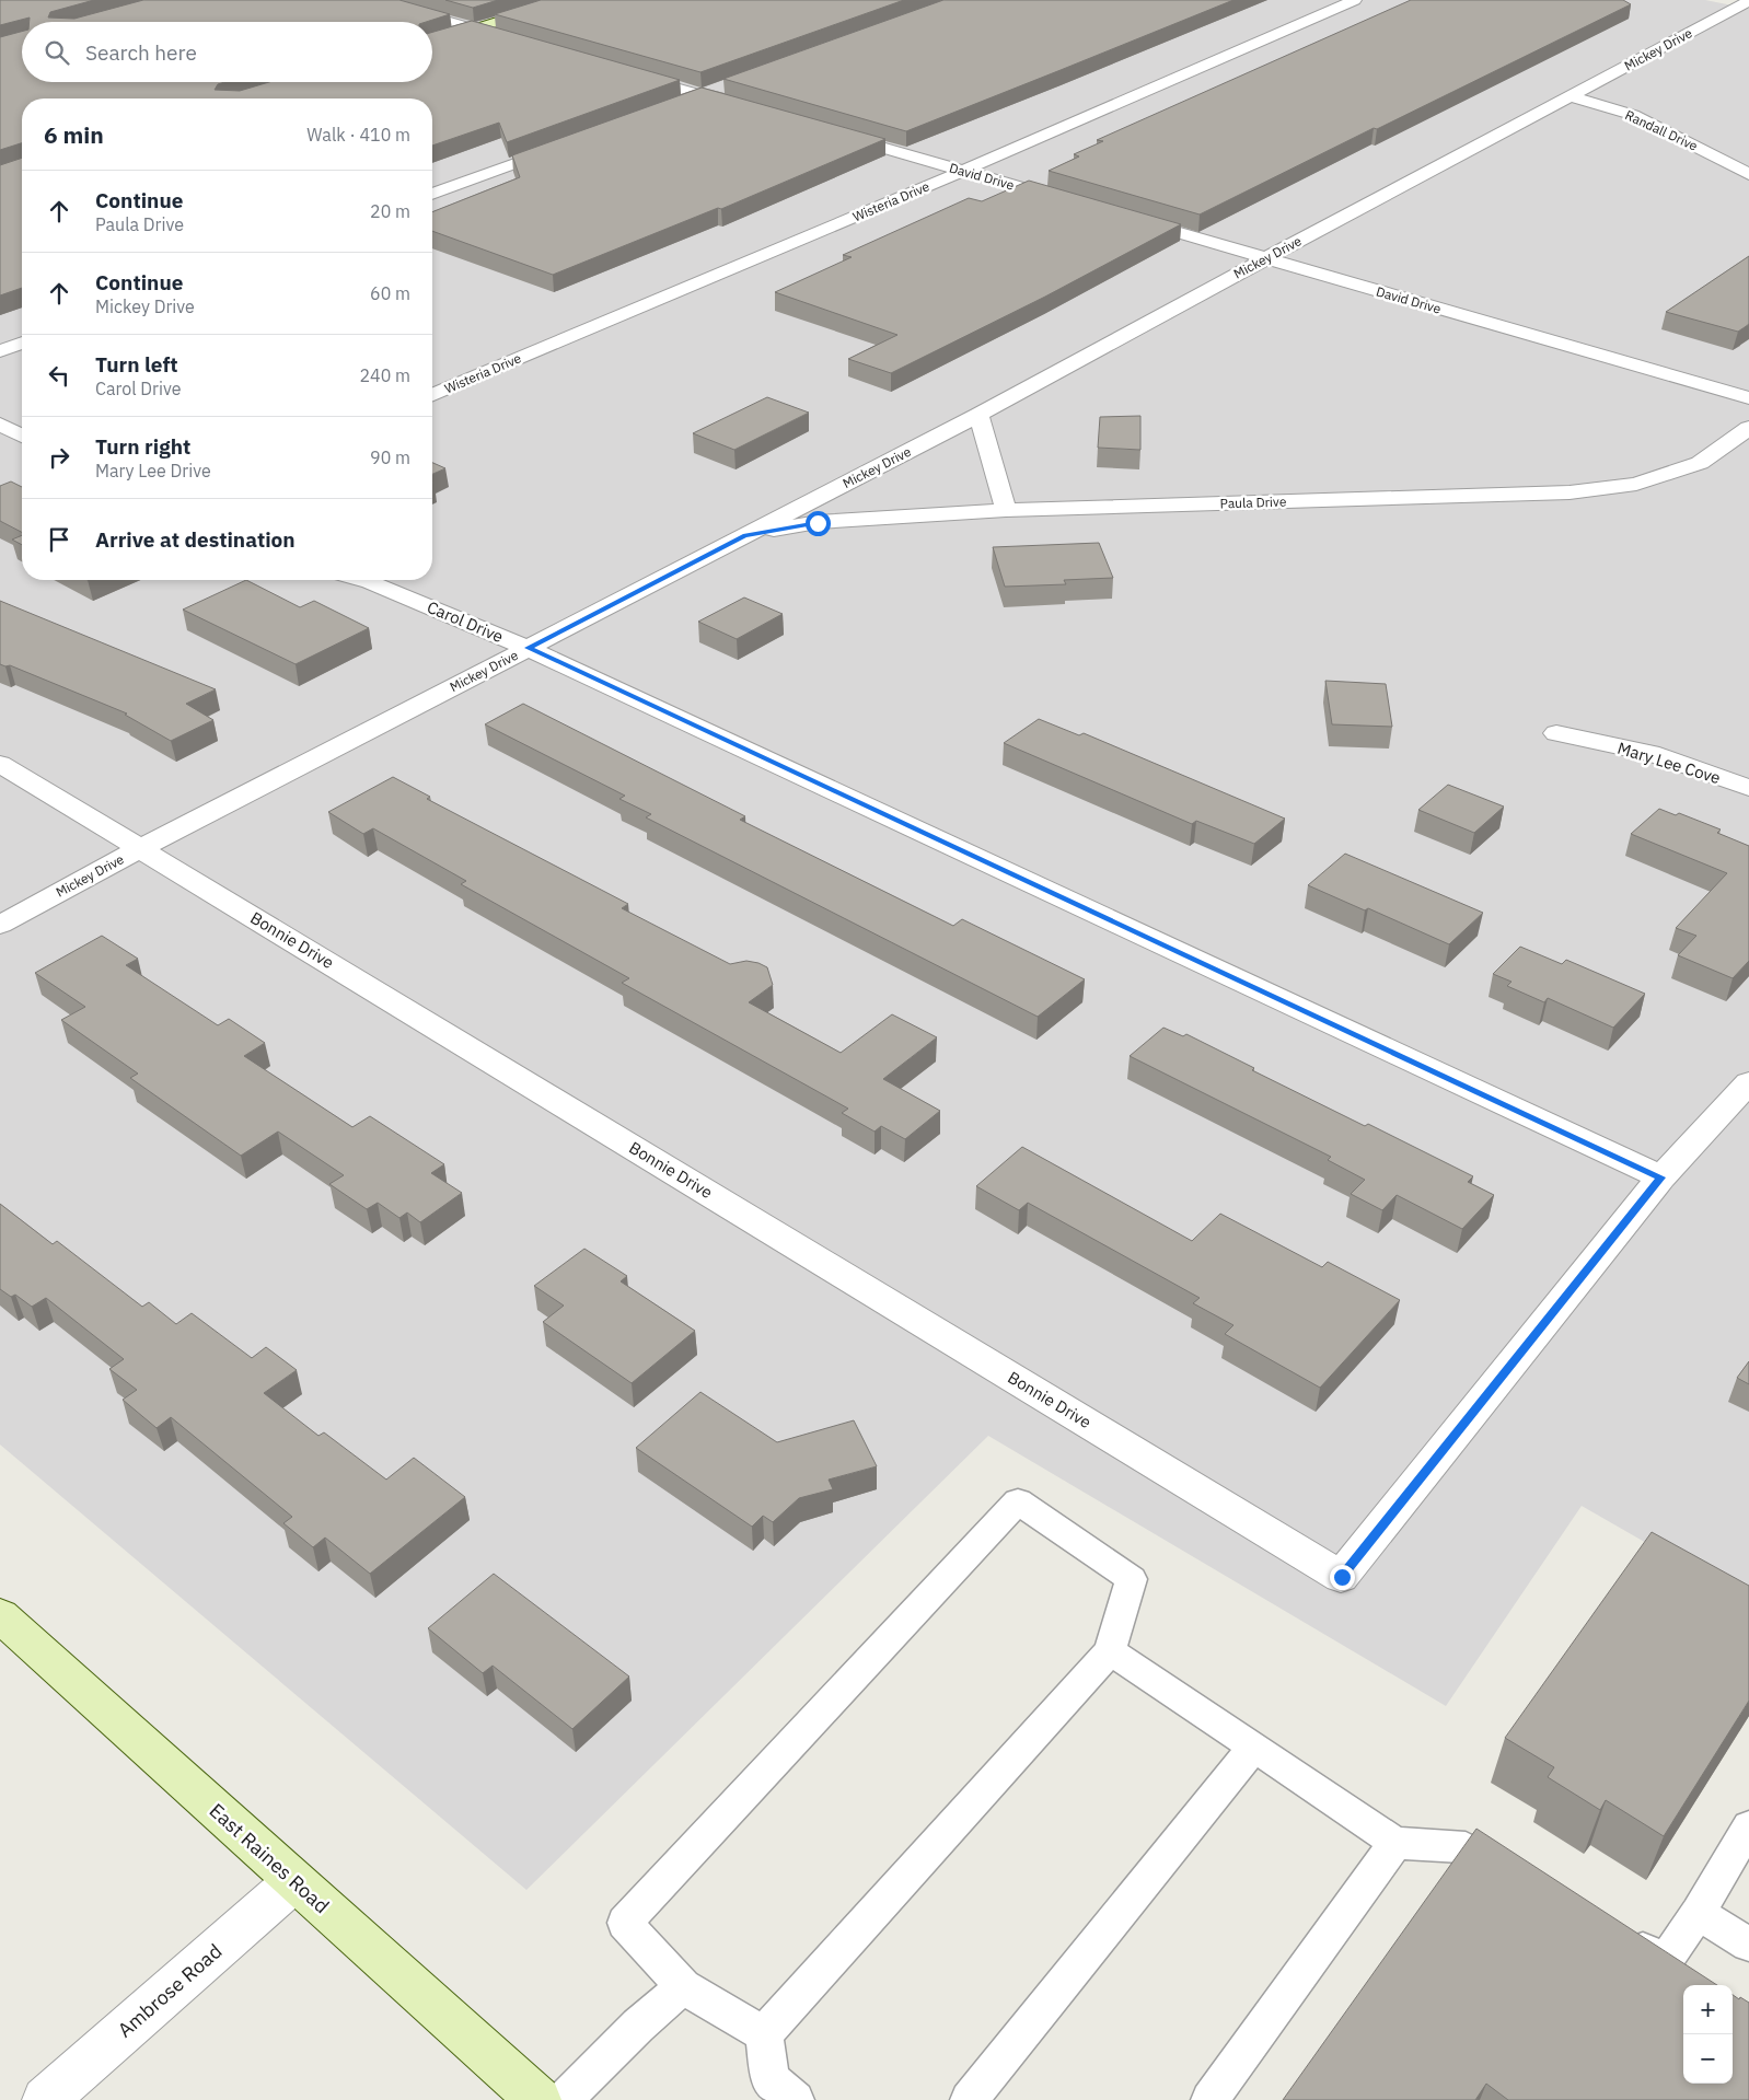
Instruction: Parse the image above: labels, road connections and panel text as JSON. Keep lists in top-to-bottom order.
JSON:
{
  "streets": {
    "main road": ["East Raines Road"],
    "street": [
      "Mickey Drive",
      "Randall Drive",
      "David Drive",
      "Wisteria Drive",
      "Paula Drive",
      "Carol Drive",
      "Mary Lee Cove",
      "Bonnie Drive",
      "Ambrose Road"
    ]
  },
  "crossings": [
    ["Mickey Drive", "Randall Drive"],
    ["Mickey Drive", "David Drive"],
    ["Mickey Drive", "Paula Drive"],
    ["Mickey Drive", "Carol Drive"],
    ["Mickey Drive", "Bonnie Drive"],
    ["David Drive", "Wisteria Drive"],
    ["Carol Drive", "Bonnie Drive"],
    ["East Raines Road", "Ambrose Road"]
  ],
  "page": {
    "search": "Search here",
    "heading": ["6 min", "Walk · 410 m"],
    "list": [
      ["Continue", "Paula Drive", "20 m"],
      ["Continue", "Mickey Drive", "60 m"],
      ["Turn left", "Carol Drive", "240 m"],
      ["Turn right", "Mary Lee Drive", "90 m"],
      "Arrive at destination"
    ],
    "map_buttons": ["+", "−"]
  }
}
